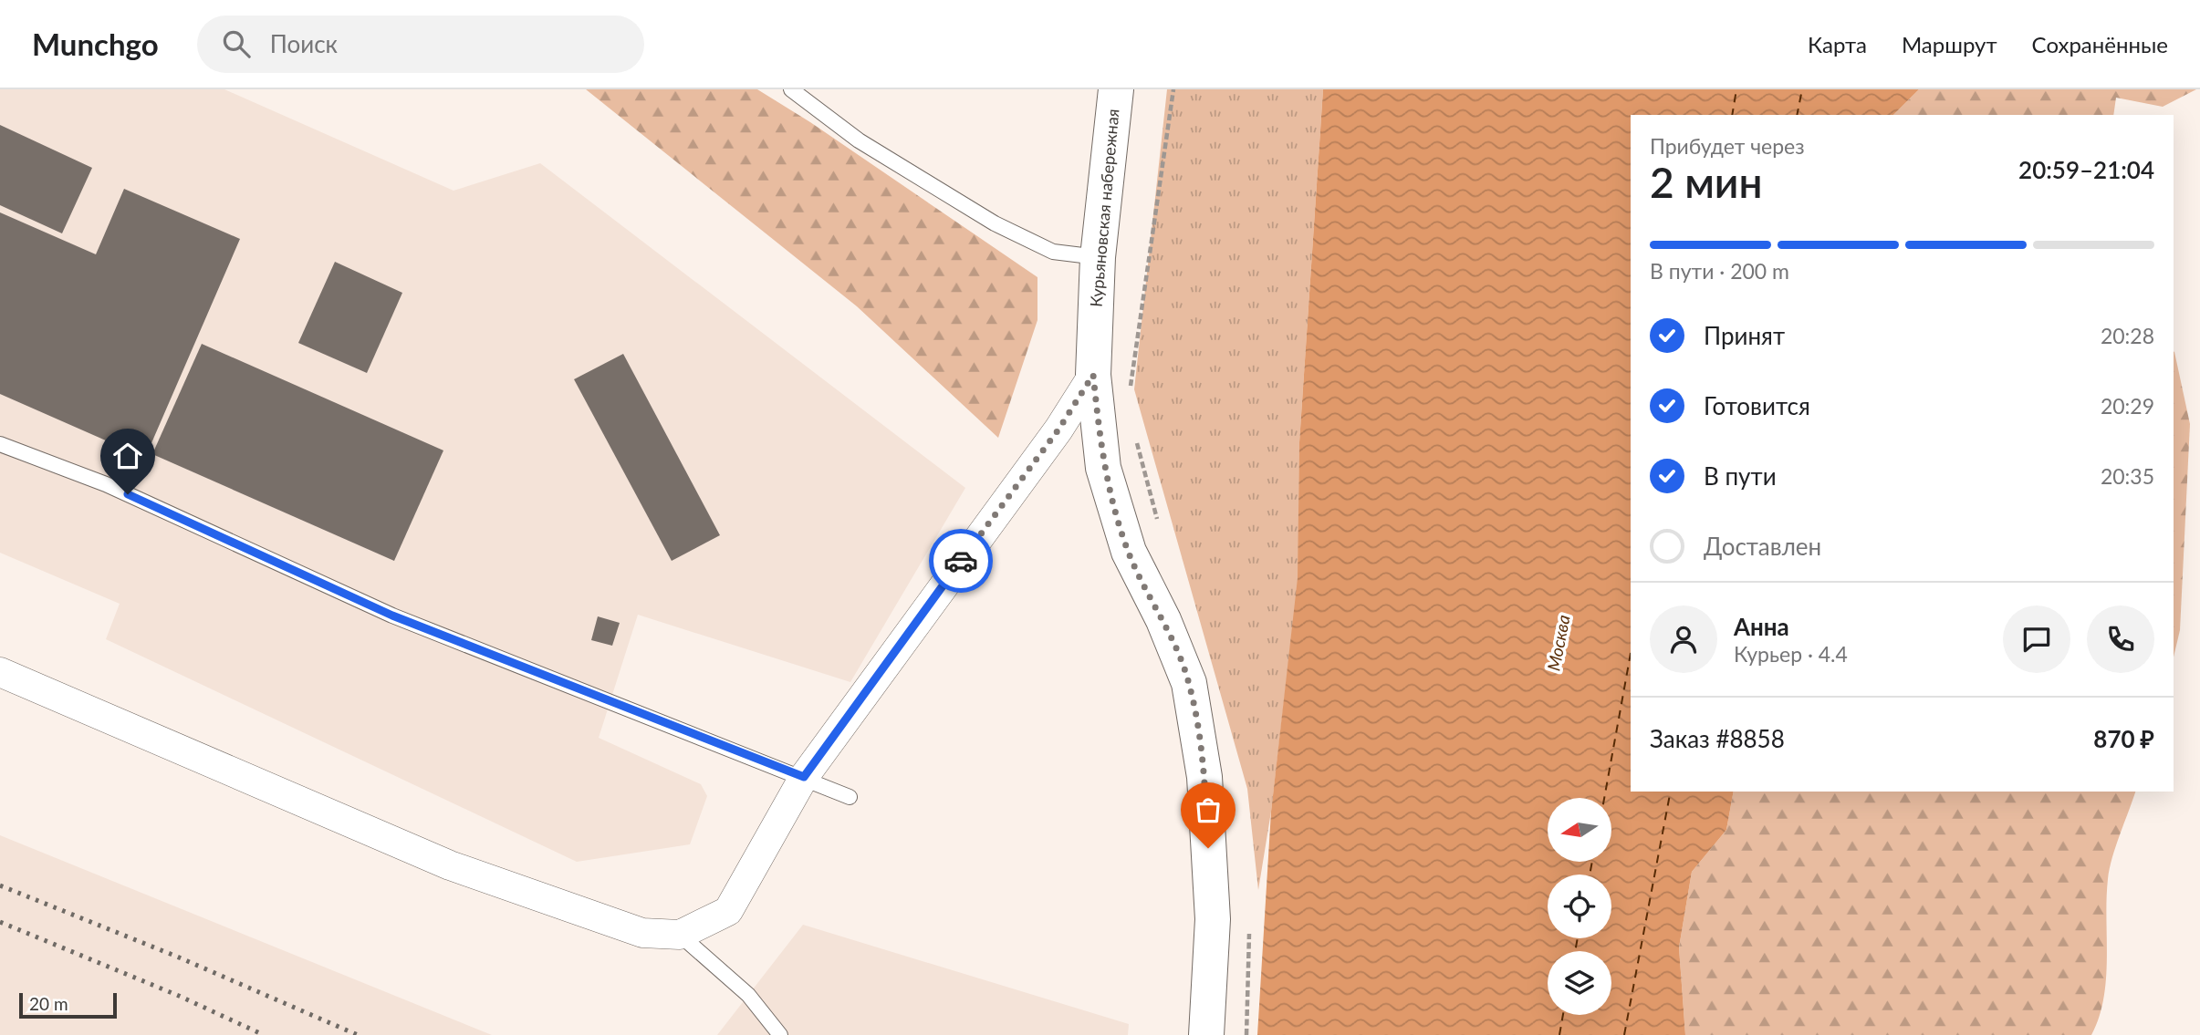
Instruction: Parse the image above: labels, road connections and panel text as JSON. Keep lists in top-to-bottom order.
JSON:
{
  "streets": {
    "main road": ["Курьяновская набережная"]
  },
  "water": ["Москва"],
  "scale_bar": "20 m",
  "north": "left",
  "page": {
    "header": "Munchgo",
    "search": "Поиск",
    "nav": ["Карта", "Маршрут", "Сохранённые"],
    "heading": ["2 мин", "Прибудет через", "20:59–21:04"],
    "panel": [
      "Анна",
      "Курьер · 4.4",
      "Заказ #8858",
      "870 ₽"
    ],
    "bar": "В пути · 200 m",
    "list": [
      ["Принят", "20:28"],
      ["Готовится", "20:29"],
      ["В пути", "20:35"],
      "Доставлен"
    ],
    "scale": "20 m"
  }
}
